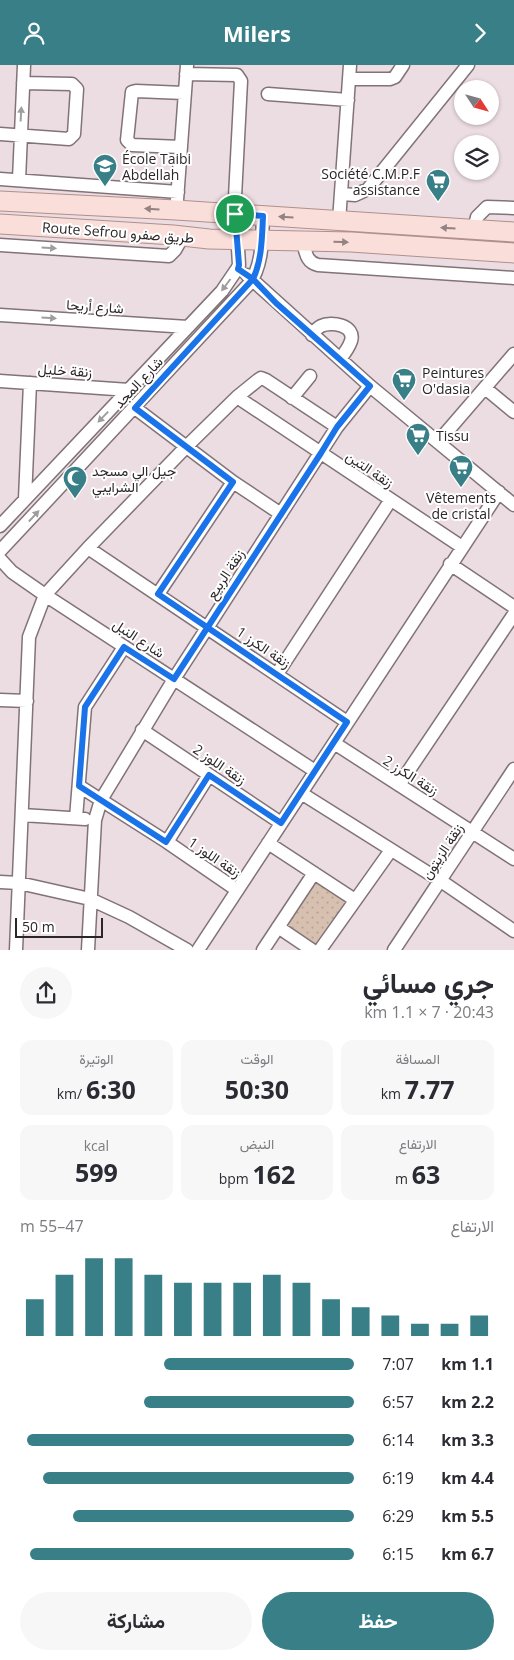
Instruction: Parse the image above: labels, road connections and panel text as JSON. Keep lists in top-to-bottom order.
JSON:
{
  "streets": {
    "main road": ["Route Sefrou طريق صفرو"],
    "street": [
      "شارع أريحا",
      "زنقة خليل",
      "شارع المجد",
      "زنقة التين",
      "زنقة الربيع",
      "شارع النبل",
      "زنقة الكرز 1",
      "زنقة اللوز 2",
      "زنقة الكرز 2",
      "زنقة الزيتون",
      "زنقة اللوز 1"
    ]
  },
  "crossings": [
    ["Route Sefrou طريق صفرو", "شارع المجد"],
    ["شارع أريحا", "شارع المجد"],
    ["زنقة خليل", "شارع المجد"],
    ["زنقة التين", "زنقة الربيع"],
    ["زنقة الربيع", "شارع النبل"],
    ["زنقة الربيع", "زنقة الكرز 1"],
    ["زنقة الربيع", "زنقة اللوز 2"],
    ["زنقة الربيع", "زنقة اللوز 1"],
    ["زنقة الكرز 2", "زنقة الزيتون"]
  ],
  "places": {
    "school or university": ["École Taibi Abdellah"],
    "supermarket": [
      "Société C.M.P.F assistance",
      "Peintures O'dasia",
      "Tissu",
      "Vêtements de cristal"
    ],
    "mosque": ["جيل الي مسجد الشرايبي"]
  },
  "scale_bar": "50 m",
  "north": "bottom right",
  "page": {
    "header": "Milers",
    "scale": "50 m",
    "heading": ["جري مسائي", "20:43 · 7 × 1.1 km"],
    "stats": [
      ["المسافة", "7.77 km"],
      ["الوقت", "50:30"],
      ["الوتيرة", "6:30 /km"],
      ["الارتفاع", "63 m"],
      ["النبض", "162 bpm"],
      ["kcal", "599"]
    ],
    "chart": ["الارتفاع", "47–55 m"],
    "list": [
      {
        "name": "1.1 km",
        "note": "7:07"
      },
      {
        "name": "2.2 km",
        "note": "6:57"
      },
      {
        "name": "3.3 km",
        "note": "6:14"
      },
      {
        "name": "4.4 km",
        "note": "6:19"
      },
      {
        "name": "5.5 km",
        "note": "6:29"
      },
      {
        "name": "6.7 km",
        "note": "6:15"
      }
    ],
    "buttons": ["حفظ", "مشاركة"]
  }
}
